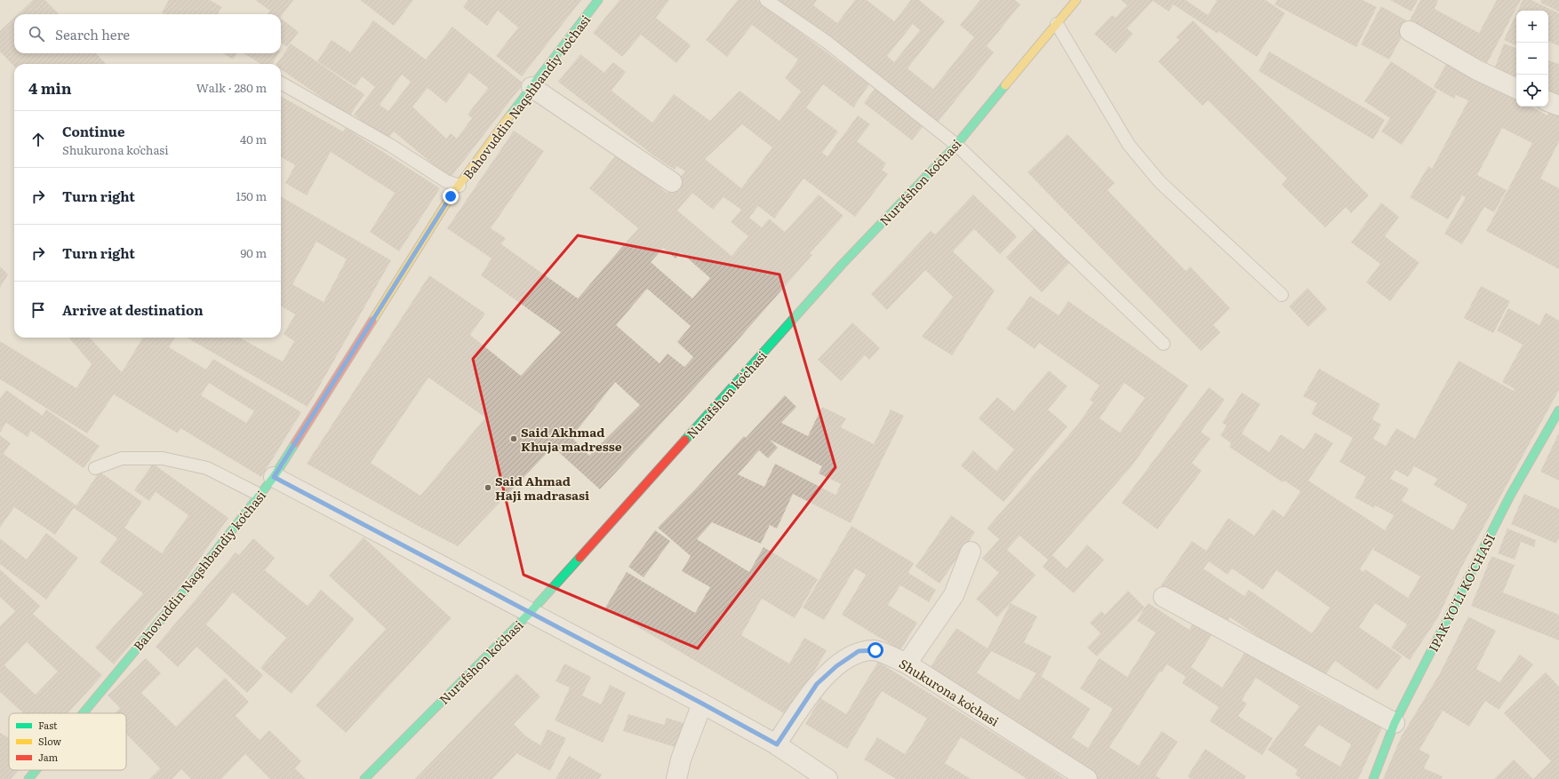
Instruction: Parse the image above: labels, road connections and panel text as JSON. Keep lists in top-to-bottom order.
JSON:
{
  "streets": {
    "street": [
      "Bahovuddin Naqshbandiy koʻchasi",
      "Nurafshon koʻchasi",
      "IPAK YO'LI KO'CHASI",
      "Shukurona koʻchasi"
    ]
  },
  "places": ["Said Akhmad Khuja madresse", "Said Ahmad Haji madrasasi"],
  "legend": ["Fast", "Slow", "Jam"],
  "page": {
    "map_buttons": ["+", "−"],
    "search": "Search here",
    "heading": ["4 min", "Walk · 280 m"],
    "list": [
      ["Continue", "Shukurona koʻchasi", "40 m"],
      ["Turn right", "150 m"],
      ["Turn right", "90 m"],
      "Arrive at destination"
    ]
  }
}
